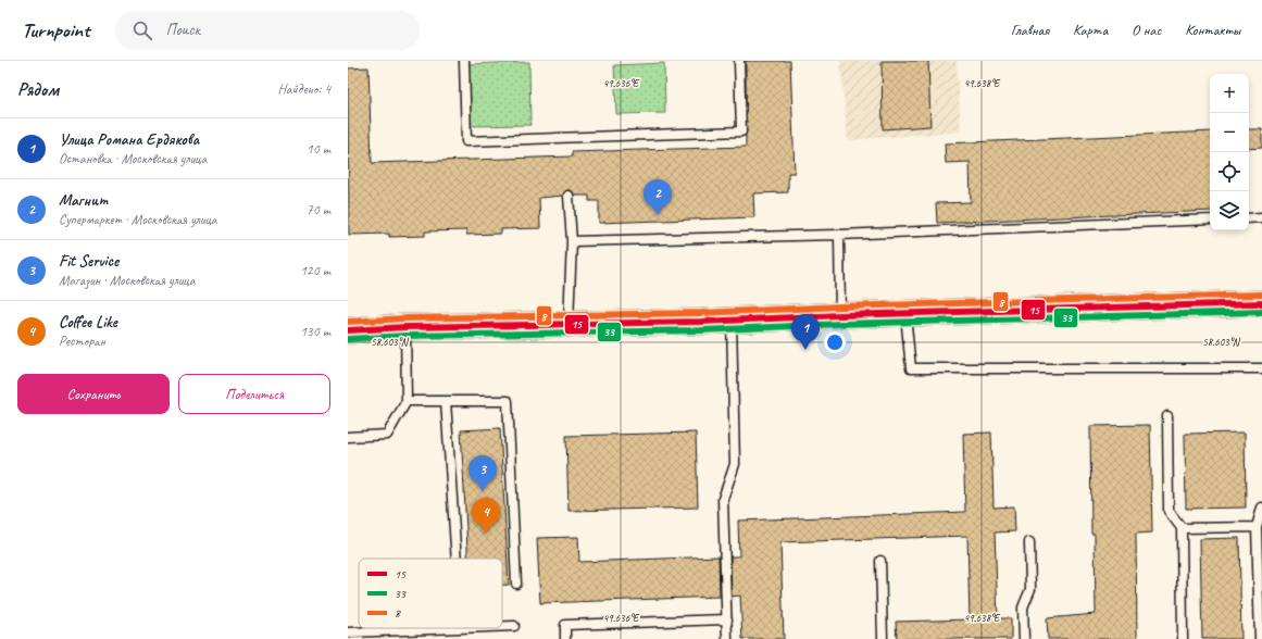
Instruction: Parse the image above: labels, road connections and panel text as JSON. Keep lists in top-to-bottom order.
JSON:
{
  "lines": ["transit line 8", "transit line 15", "transit line 33"],
  "legend": ["15", "33", "8"],
  "page": {
    "header": "Turnpoint",
    "search": "Поиск",
    "nav": [
      "Главная",
      "Карта",
      "О нас",
      "Контакты"
    ],
    "heading": ["Рядом", "Найдено: 4"],
    "map_buttons": ["+", "−"],
    "list": [
      {
        "mark": "1",
        "name": "Улица Романа Ердякова",
        "note": "Остановка · Московская улица",
        "value": "10 m"
      },
      {
        "mark": "2",
        "name": "Магнит",
        "note": "Супермаркет · Московская улица",
        "value": "70 m"
      },
      {
        "mark": "3",
        "name": "Fit Service",
        "note": "Магазин · Московская улица",
        "value": "120 m"
      },
      {
        "mark": "4",
        "name": "Coffee Like",
        "note": "Ресторан",
        "value": "130 m"
      }
    ],
    "pins": [
      "2",
      "1",
      "3",
      "4"
    ],
    "buttons": ["Сохранить", "Поделиться"]
  },
  "coordinates": ["49.636°E", "49.638°E", "58.603°N"]
}
